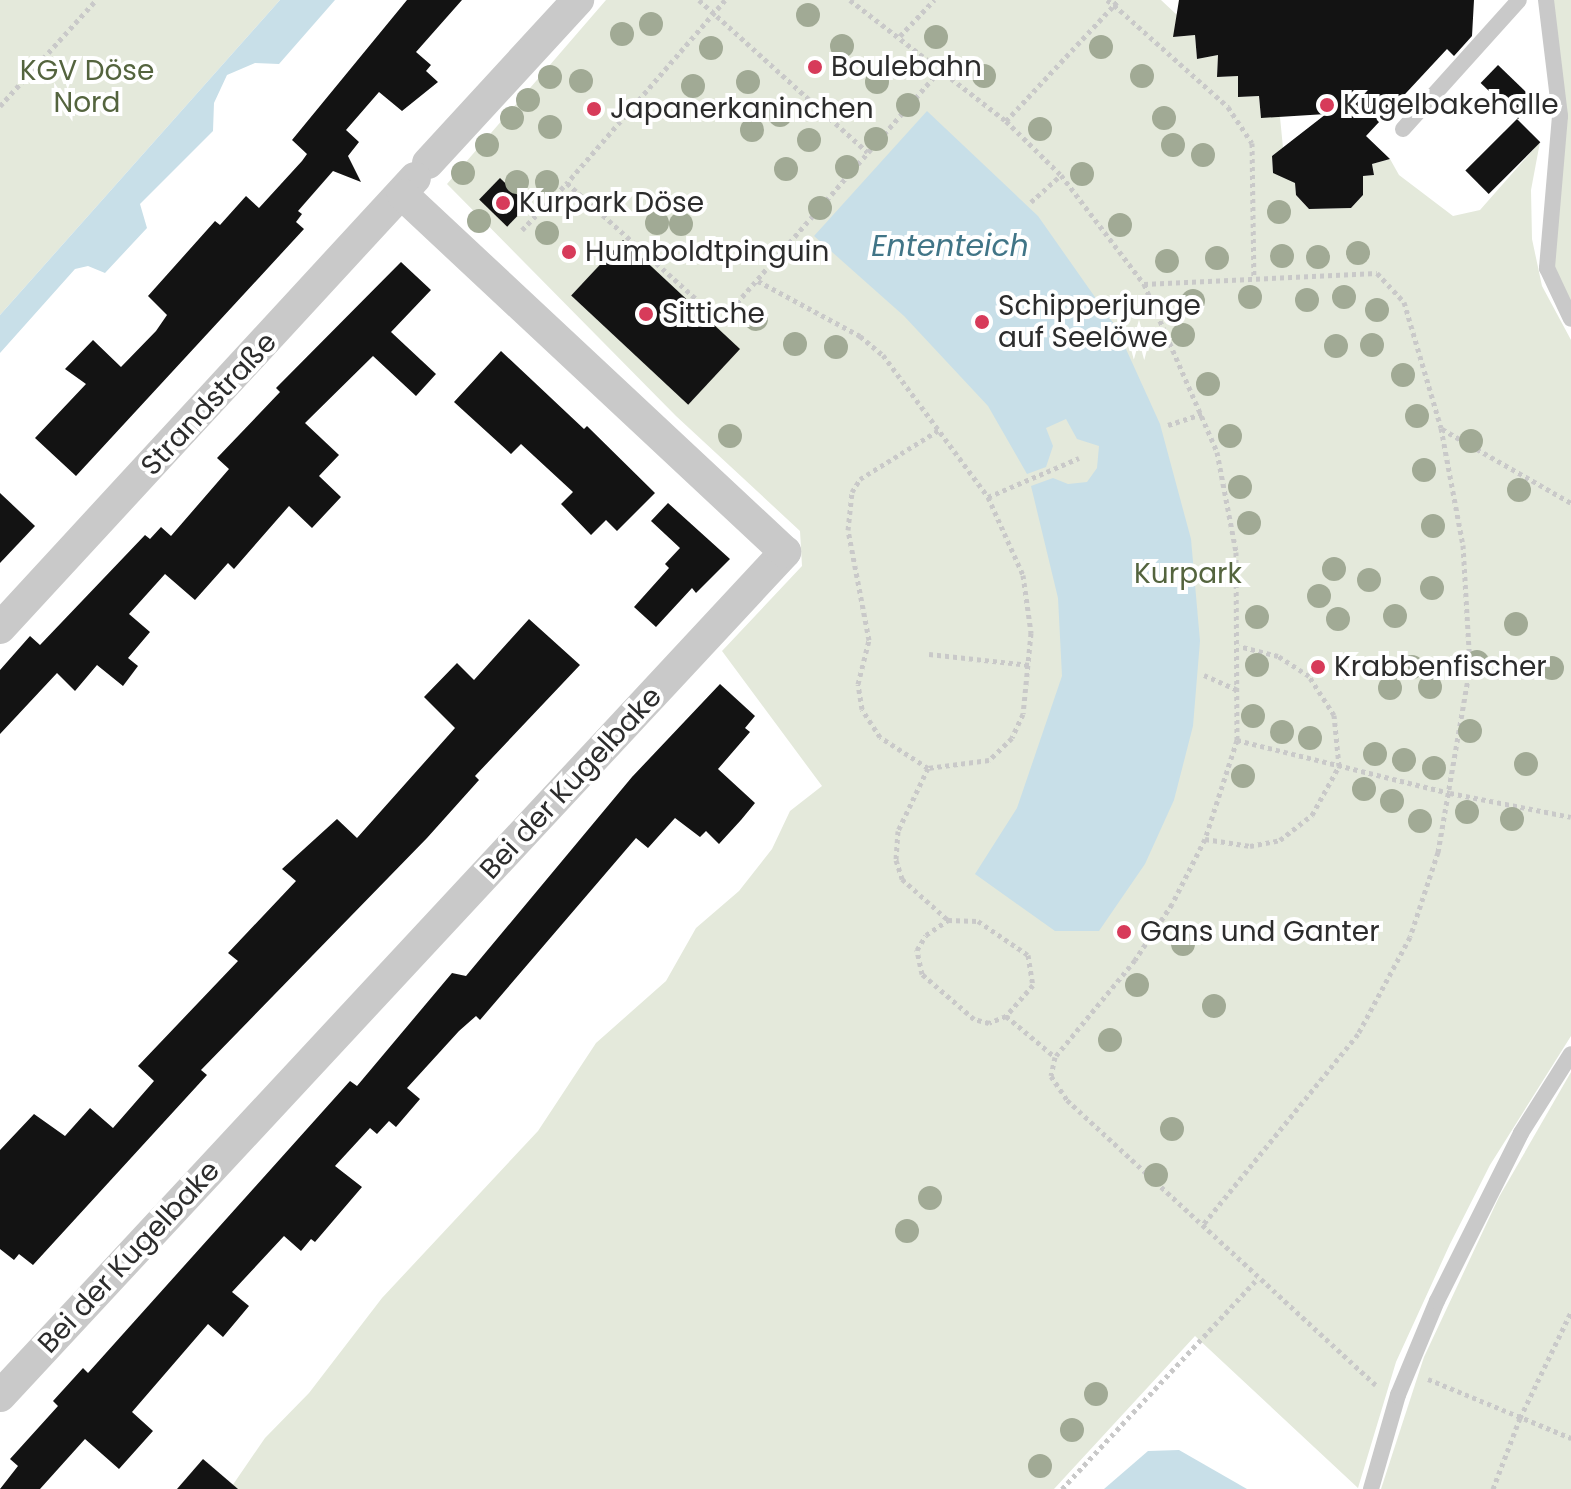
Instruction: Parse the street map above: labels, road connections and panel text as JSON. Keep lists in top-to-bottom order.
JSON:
{
  "streets": {
    "street": ["Strandstraße", "Bei der Kugelbake"]
  },
  "crossings": [
    ["Strandstraße", "Bei der Kugelbake"]
  ],
  "water": ["Ententeich"],
  "parks": ["KGV Döse Nord", "Kurpark"],
  "places": [
    "Boulebahn",
    "Kugelbakehalle",
    "Japanerkaninchen",
    "Kurpark Döse",
    "Humboldtpinguin",
    "Sittiche",
    "Schipperjunge auf Seelöwe",
    "Krabbenfischer",
    "Gans und Ganter"
  ]
}
